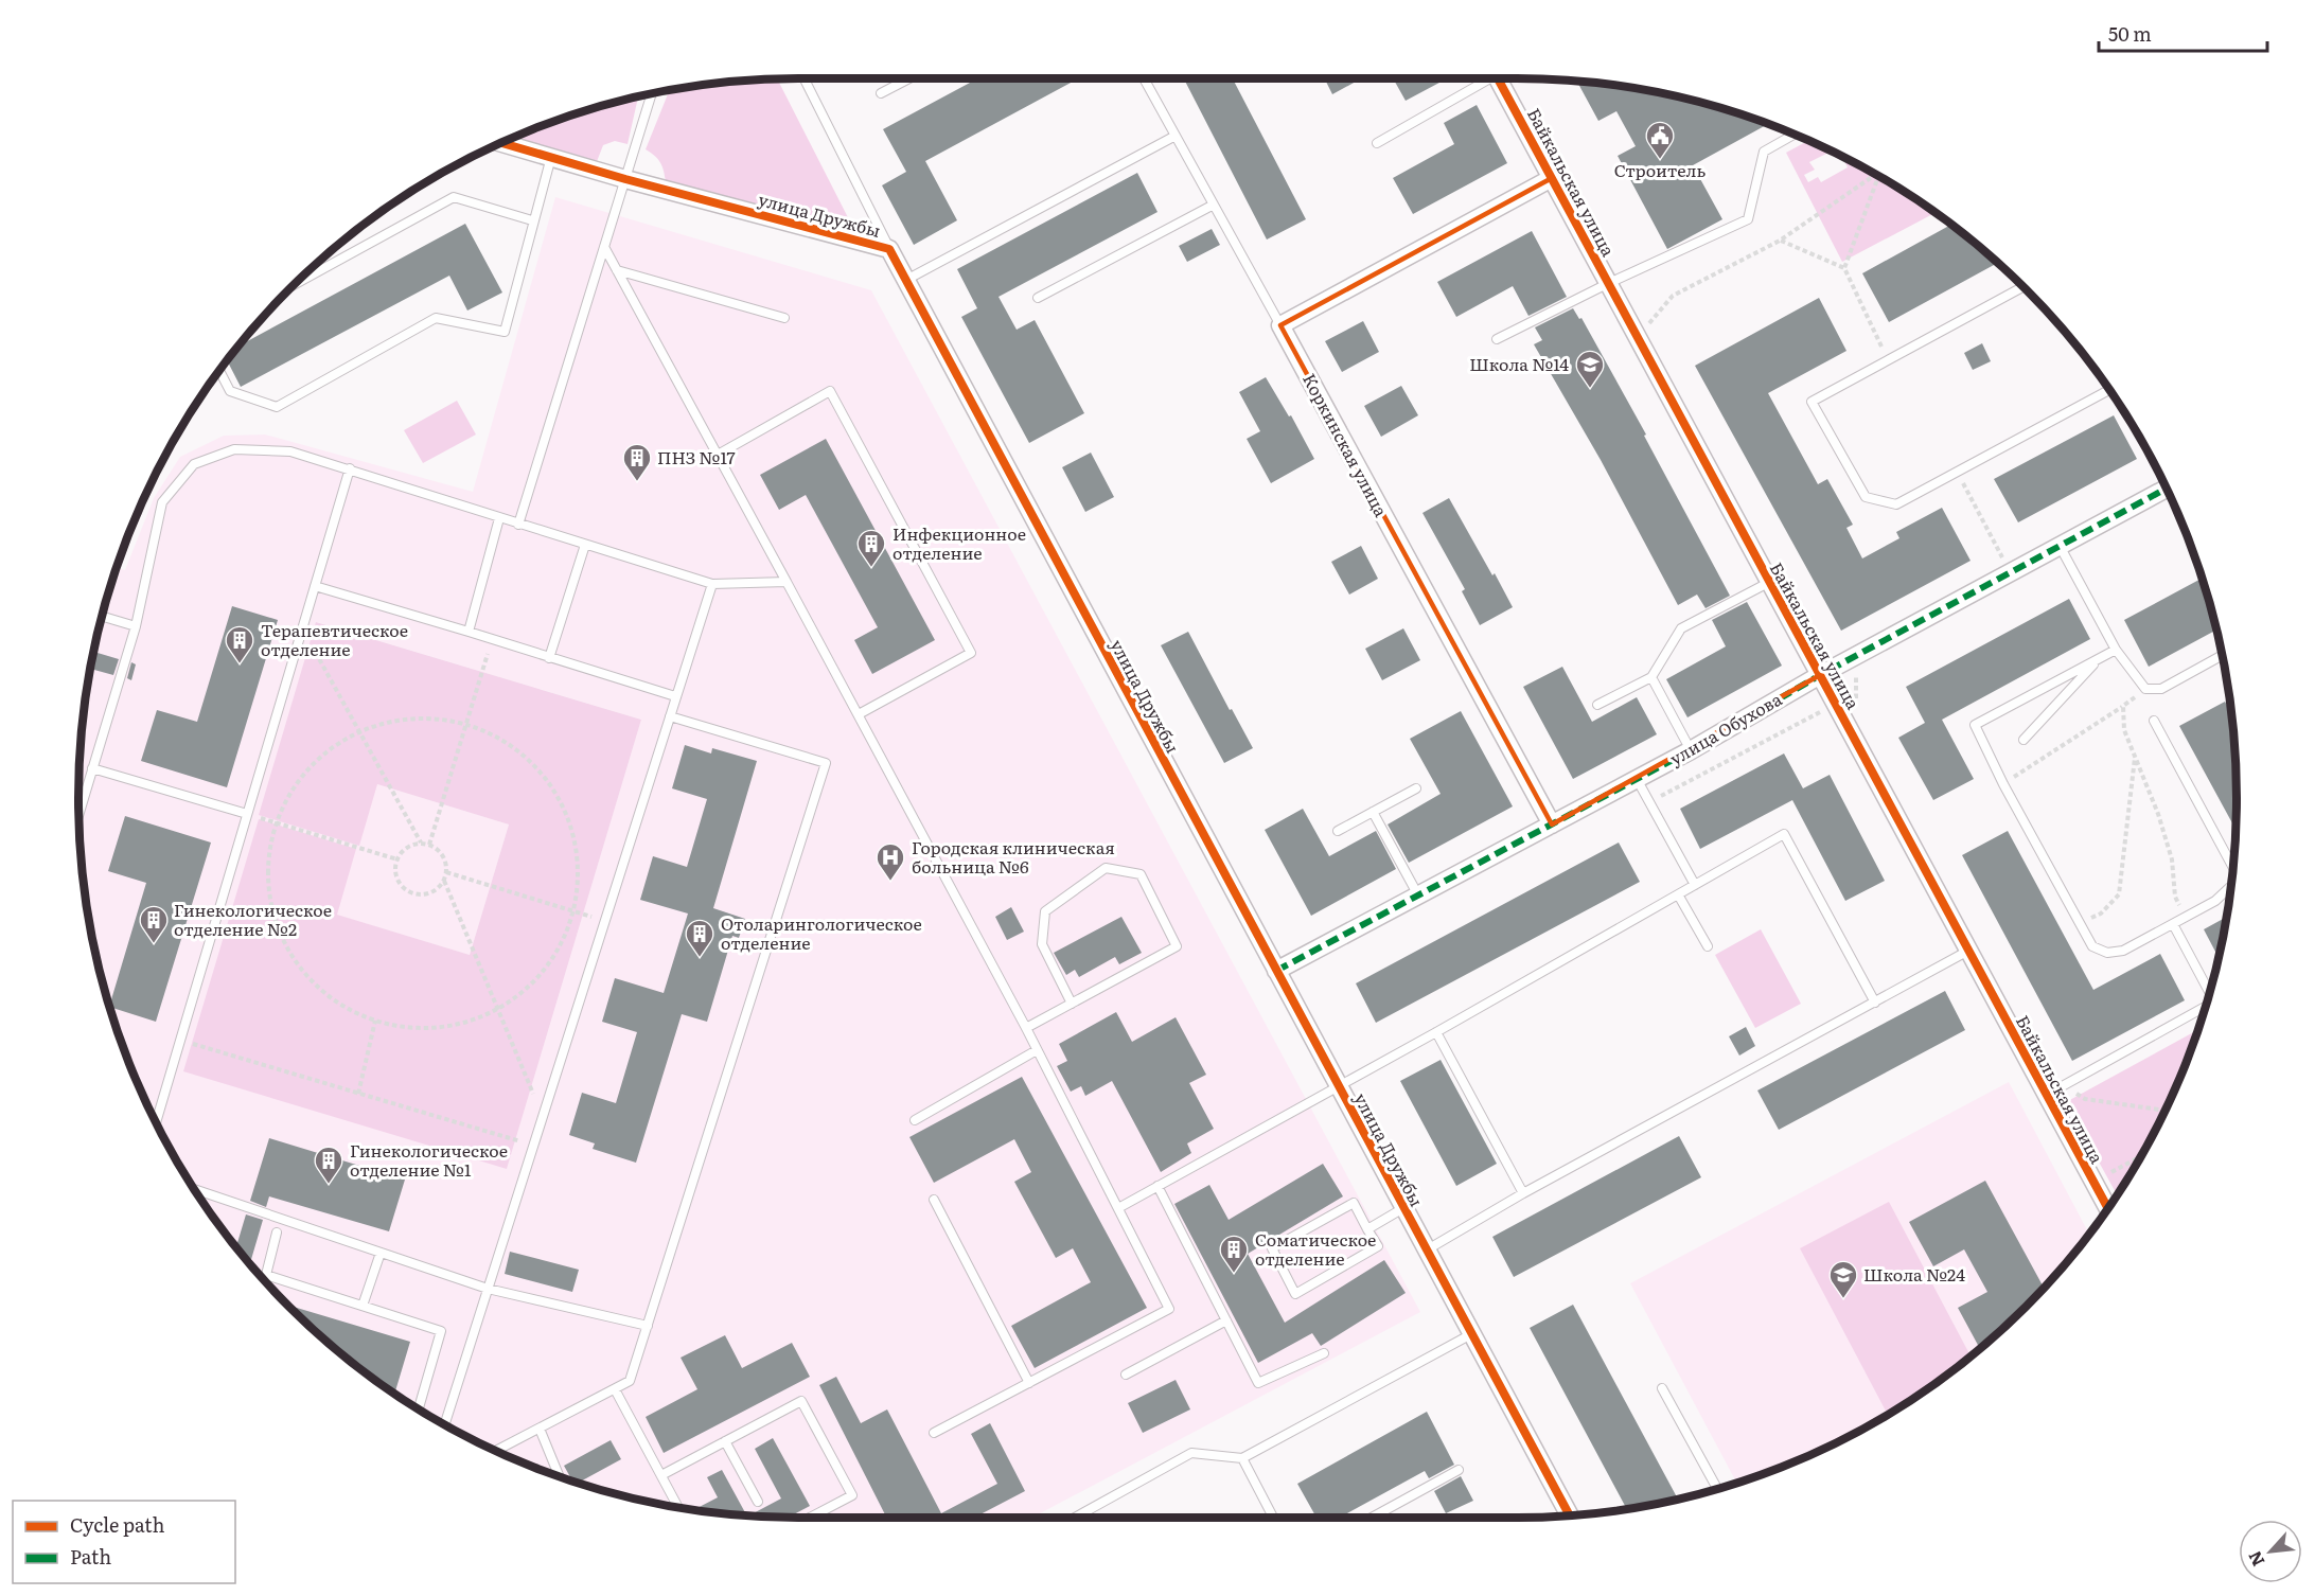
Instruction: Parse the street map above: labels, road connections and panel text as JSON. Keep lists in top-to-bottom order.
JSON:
{
  "streets": {
    "street": [
      "Байкальская улица",
      "улица Дружбы",
      "Коркинская улица",
      "улица Обухова"
    ]
  },
  "crossings": [
    ["Байкальская улица", "улица Обухова"],
    ["улица Дружбы", "улица Обухова"],
    ["Коркинская улица", "улица Обухова"]
  ],
  "places": {
    "public building": ["Строитель"],
    "school or university": ["Школа №14", "Школа №24"],
    "building": [
      "ПНЗ №17",
      "Инфекционное отделение",
      "Терапевтическое отделение",
      "Гинекологическое отделение №2",
      "Отоларингологическое отделение",
      "Гинекологическое отделение №1",
      "Соматическое отделение"
    ],
    "hospital": ["Городская клиническая больница №6"]
  },
  "legend": ["Cycle path", "Path"],
  "scale_bar": "50 m",
  "north": "bottom left"
}
